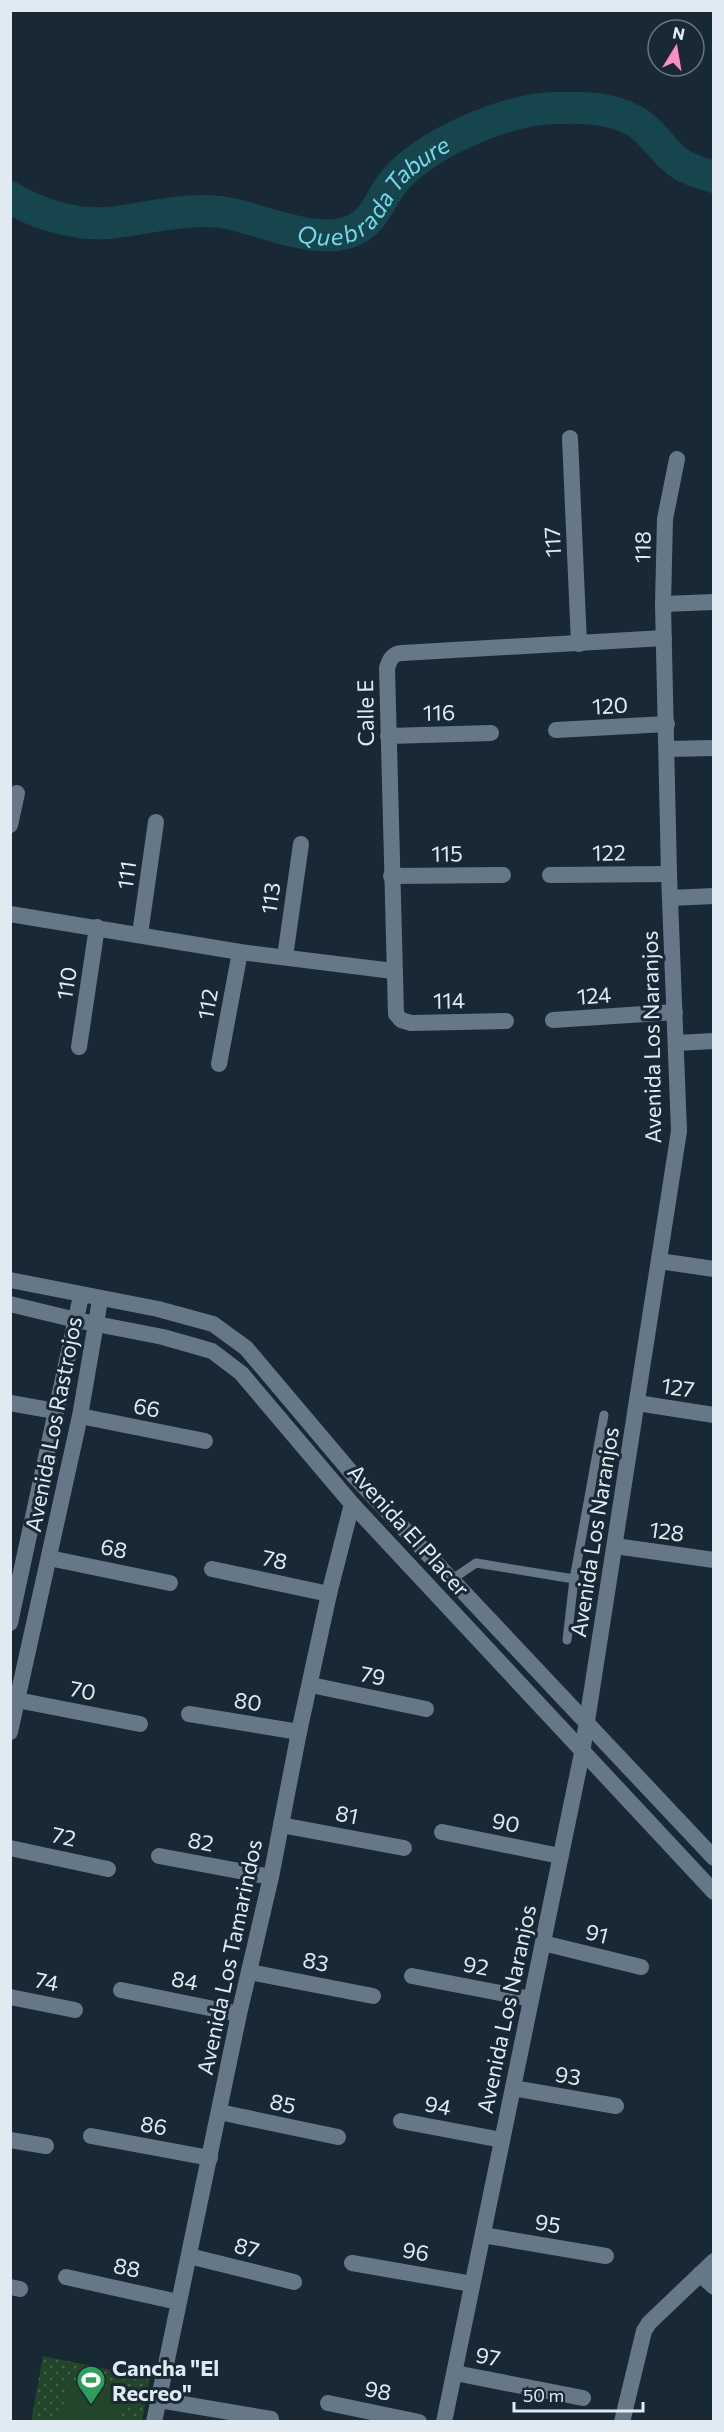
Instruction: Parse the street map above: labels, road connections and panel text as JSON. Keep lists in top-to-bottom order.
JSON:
{
  "streets": {
    "street": [
      "117",
      "118",
      "120",
      "116",
      "Calle E",
      "122",
      "115",
      "111",
      "113",
      "110",
      "124",
      "114",
      "112",
      "Avenida Los Naranjos",
      "127",
      "66",
      "Avenida Los Rastrojos",
      "Avenida El Placer",
      "128",
      "68",
      "78",
      "79",
      "70",
      "80",
      "81",
      "90",
      "72",
      "82",
      "91",
      "Avenida Los Tamarindos",
      "83",
      "92",
      "84",
      "74",
      "93",
      "85",
      "94",
      "86",
      "95",
      "87",
      "96",
      "88",
      "97",
      "98"
    ]
  },
  "crossings": [
    ["117", "Calle E"],
    ["118", "Calle E"],
    ["118", "Avenida Los Naranjos"],
    ["120", "Avenida Los Naranjos"],
    ["116", "Calle E"],
    ["Calle E", "115"],
    ["Calle E", "114"],
    ["Calle E", "Avenida Los Naranjos"],
    ["122", "Avenida Los Naranjos"],
    ["124", "Avenida Los Naranjos"],
    ["Avenida Los Naranjos", "127"],
    ["Avenida Los Naranjos", "Avenida El Placer"],
    ["Avenida Los Naranjos", "128"],
    ["Avenida Los Naranjos", "90"],
    ["Avenida Los Naranjos", "91"],
    ["Avenida Los Naranjos", "92"],
    ["Avenida Los Naranjos", "93"],
    ["Avenida Los Naranjos", "94"],
    ["Avenida Los Naranjos", "95"],
    ["Avenida Los Naranjos", "96"],
    ["Avenida Los Naranjos", "97"],
    ["66", "Avenida Los Rastrojos"],
    ["Avenida Los Rastrojos", "Avenida El Placer"],
    ["Avenida Los Rastrojos", "68"],
    ["Avenida Los Rastrojos", "70"],
    ["Avenida El Placer", "Avenida Los Tamarindos"],
    ["78", "Avenida Los Tamarindos"],
    ["79", "Avenida Los Tamarindos"],
    ["80", "Avenida Los Tamarindos"],
    ["81", "Avenida Los Tamarindos"],
    ["82", "Avenida Los Tamarindos"],
    ["Avenida Los Tamarindos", "83"],
    ["Avenida Los Tamarindos", "84"],
    ["Avenida Los Tamarindos", "85"],
    ["Avenida Los Tamarindos", "86"],
    ["Avenida Los Tamarindos", "87"],
    ["Avenida Los Tamarindos", "88"]
  ],
  "water": ["Quebrada Tabure"],
  "places": {
    "sports": ["Cancha \"El Recreo\""]
  },
  "scale_bar": "50 m",
  "north": "top"
}
